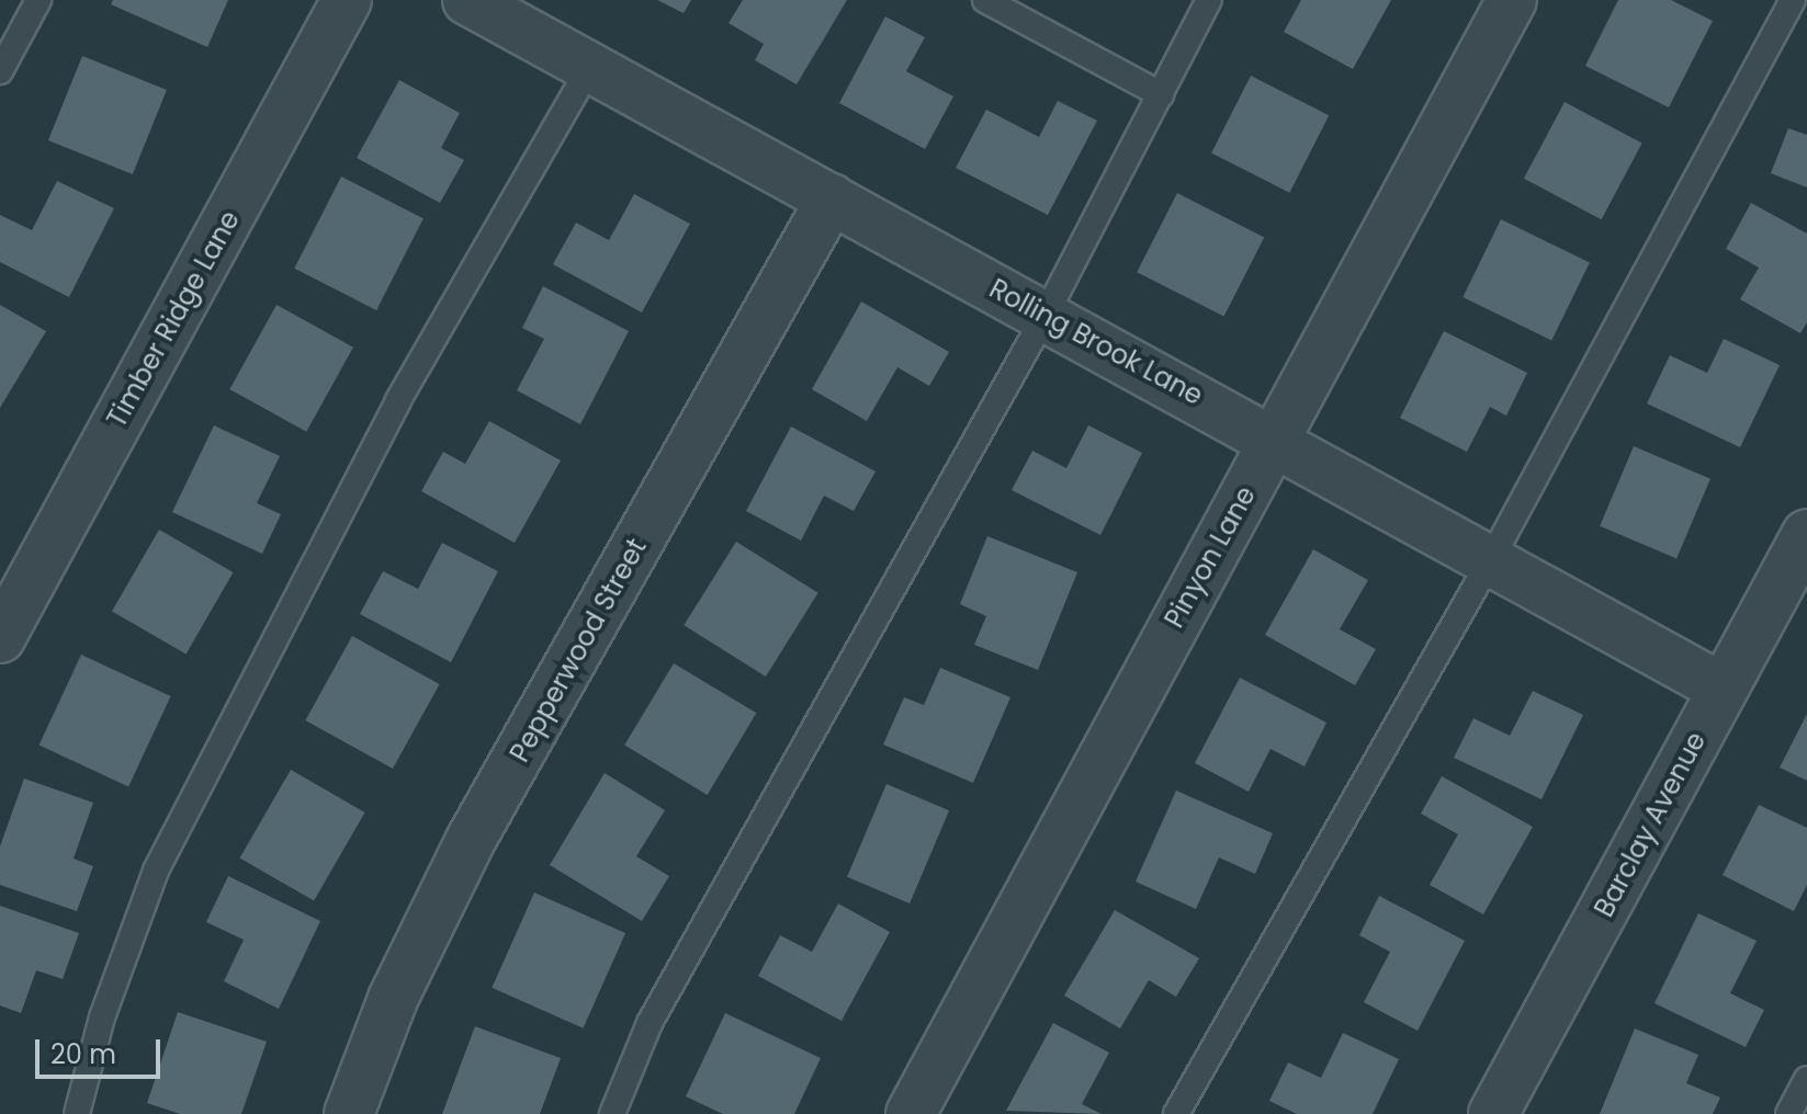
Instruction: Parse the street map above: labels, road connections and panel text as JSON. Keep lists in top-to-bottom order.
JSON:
{
  "streets": {
    "street": [
      "Timber Ridge Lane",
      "Rolling Brook Lane",
      "Pinyon Lane",
      "Pepperwood Street",
      "Barclay Avenue"
    ]
  },
  "crossings": [
    ["Rolling Brook Lane", "Pinyon Lane"],
    ["Rolling Brook Lane", "Pepperwood Street"],
    ["Rolling Brook Lane", "Barclay Avenue"]
  ],
  "scale_bar": "20 m"
}
